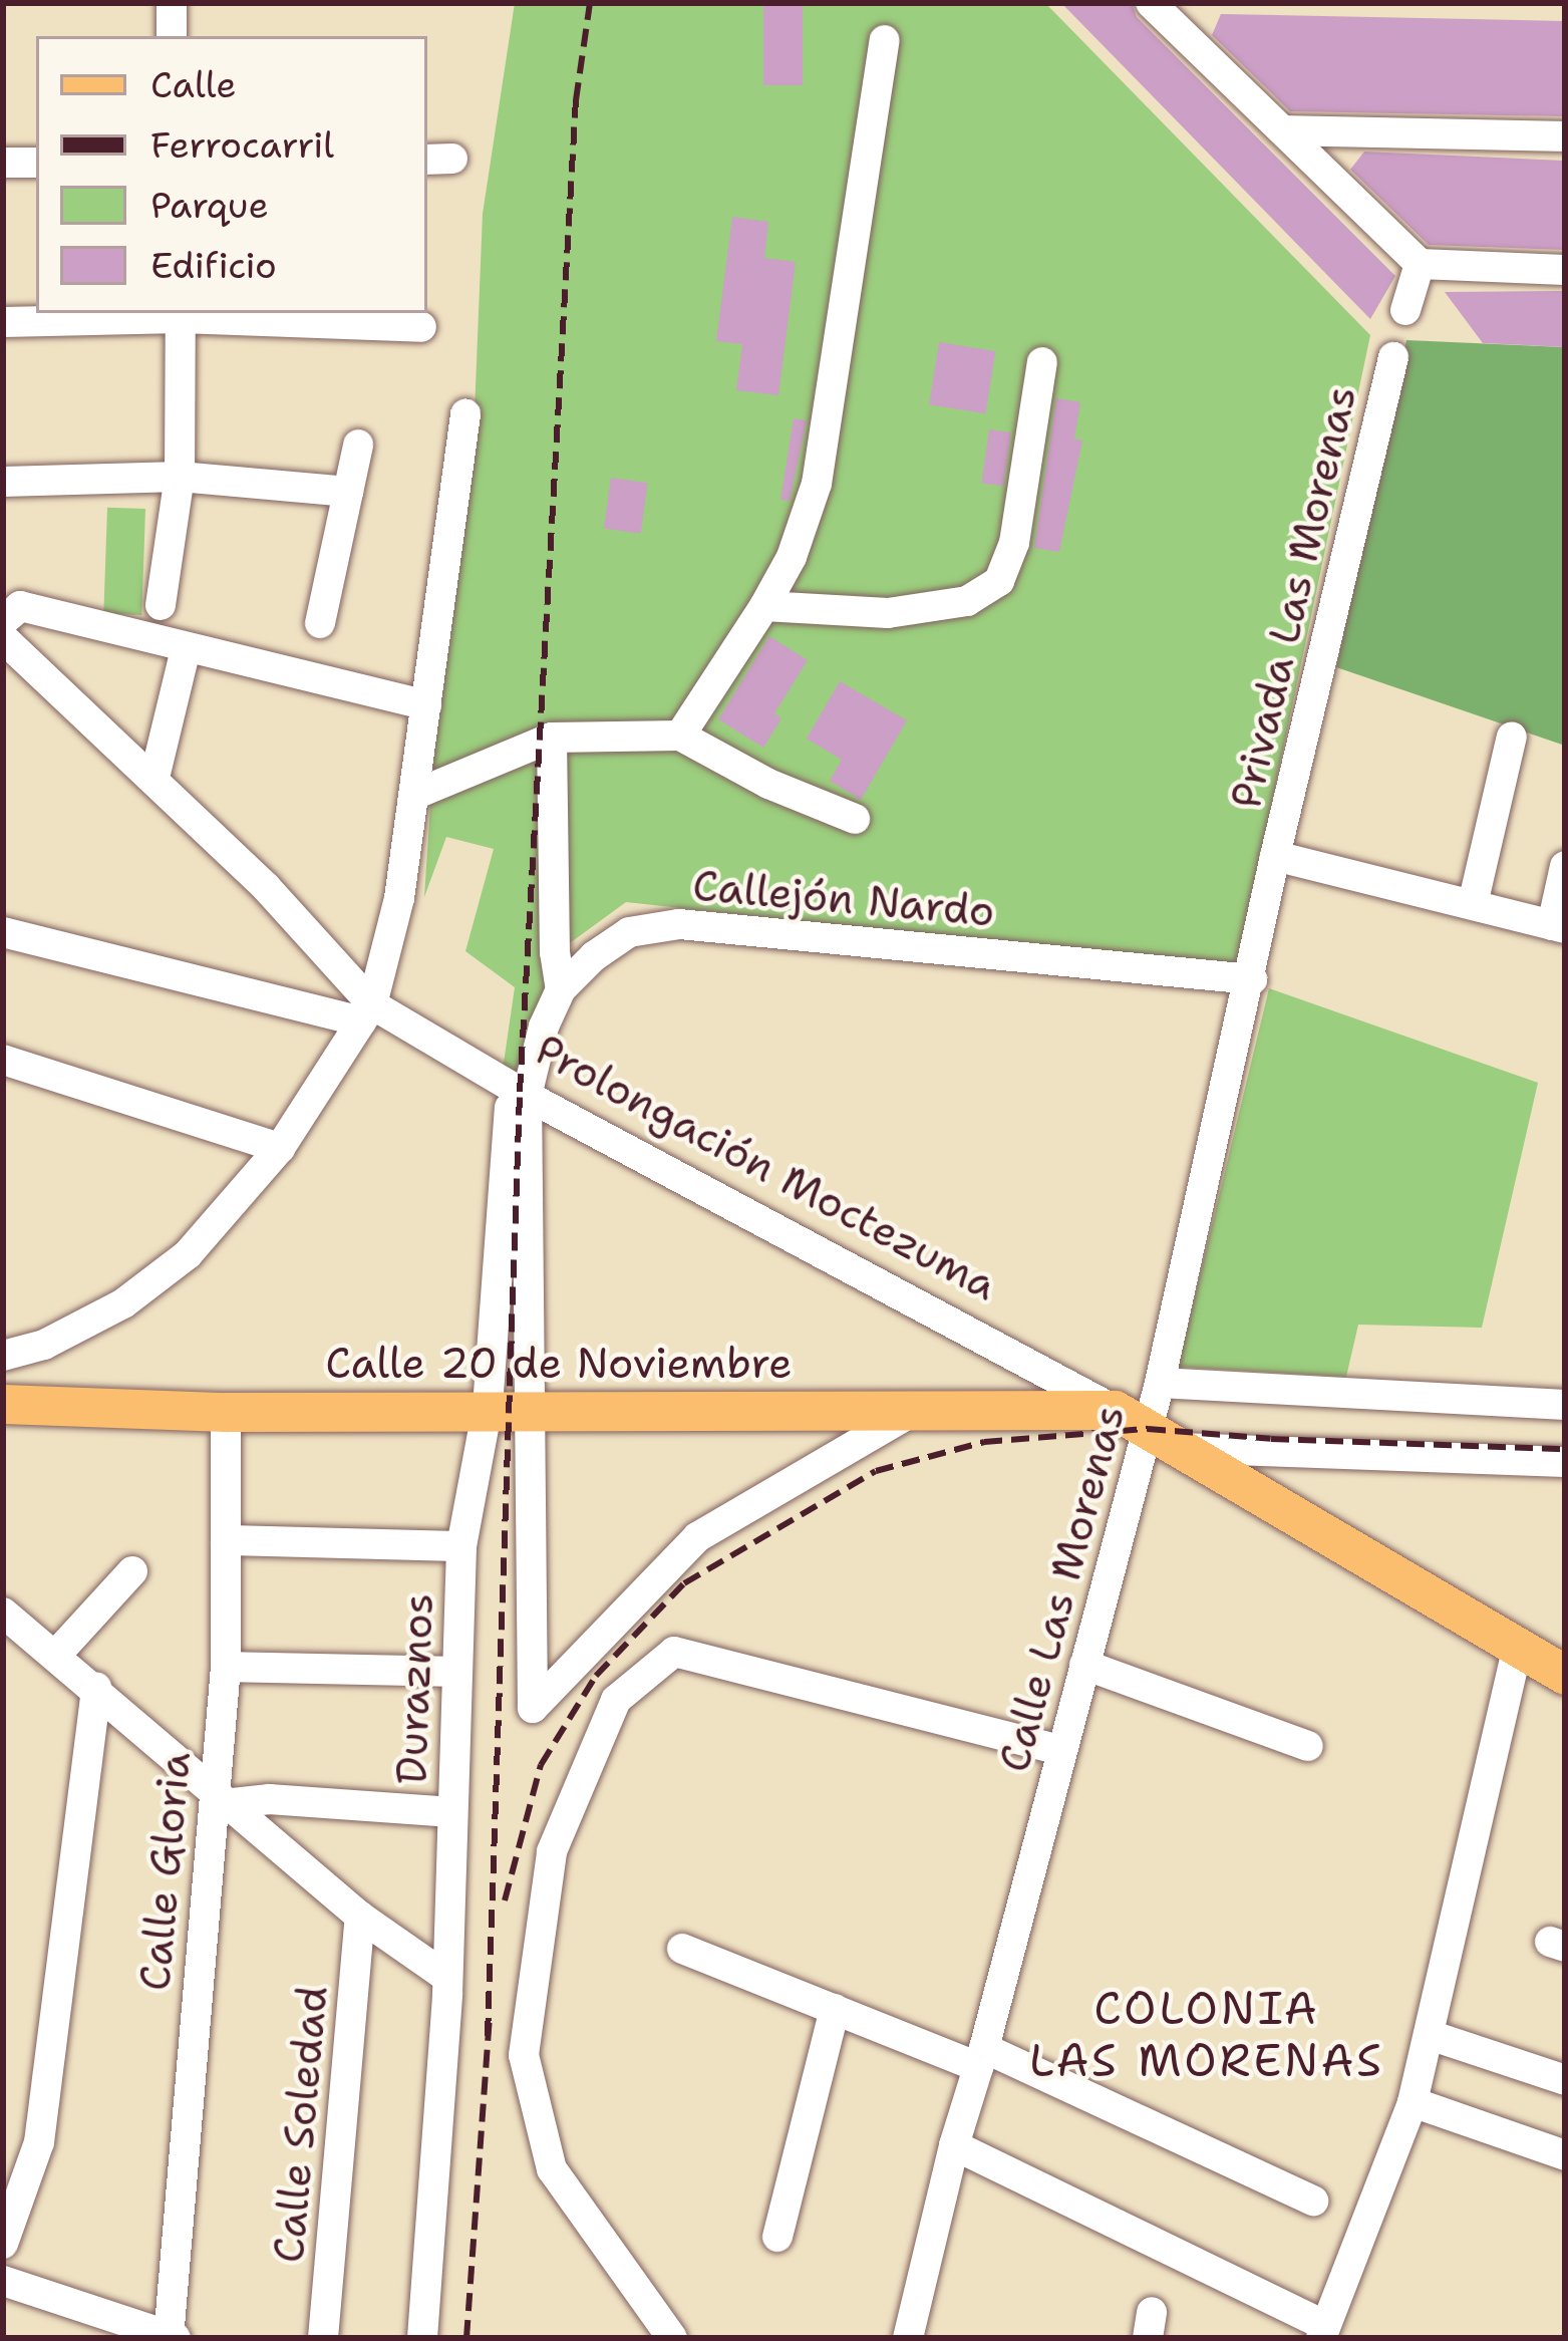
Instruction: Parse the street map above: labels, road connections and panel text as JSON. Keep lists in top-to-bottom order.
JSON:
{
  "streets": {
    "main road": ["Prolongación Moctezuma", "Calle 20 de Noviembre"],
    "street": [
      "Privada Las Morenas",
      "Callejón Nardo",
      "Calle Las Morenas",
      "Duraznos",
      "Calle Gloria",
      "Calle Soledad"
    ]
  },
  "crossings": [
    ["Privada Las Morenas", "Calle Las Morenas"],
    ["Callejón Nardo", "Prolongación Moctezuma"],
    ["Callejón Nardo", "Calle Las Morenas"],
    ["Callejón Nardo", "Duraznos"],
    ["Prolongación Moctezuma", "Calle 20 de Noviembre"],
    ["Prolongación Moctezuma", "Calle Las Morenas"],
    ["Prolongación Moctezuma", "Duraznos"],
    ["Calle 20 de Noviembre", "Calle Las Morenas"],
    ["Calle 20 de Noviembre", "Duraznos"],
    ["Calle 20 de Noviembre", "Calle Gloria"]
  ],
  "districts": ["COLONIA LAS MORENAS"],
  "legend": [
    "Calle",
    "Ferrocarril",
    "Parque",
    "Edificio"
  ]
}
